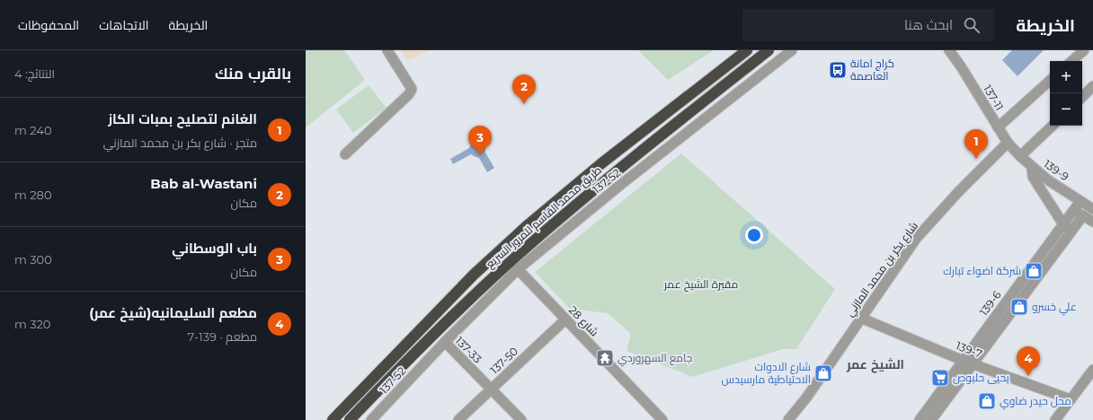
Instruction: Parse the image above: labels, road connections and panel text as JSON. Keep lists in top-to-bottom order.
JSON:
{
  "streets": {
    "highway": ["طريق محمد القاسم للمرور السريع"],
    "street": [
      "137-11",
      "139-9",
      "137-52",
      "شارع بكر بن محمد المازني",
      "139-6",
      "شارع 28",
      "137-33",
      "139-7",
      "137-50"
    ]
  },
  "crossings": [
    ["137-11", "139-9"],
    ["137-11", "شارع بكر بن محمد المازني"],
    ["139-9", "139-6"],
    ["137-52", "شارع 28"],
    ["137-52", "137-33"],
    ["شارع بكر بن محمد المازني", "139-7"],
    ["139-6", "139-7"],
    ["شارع 28", "137-50"],
    ["137-33", "137-50"]
  ],
  "districts": ["الشيخ عمر"],
  "parks": ["مقبرة الشيخ عمر"],
  "places": {
    "bus stop": ["كراج امانة العاصمة"],
    "shop": [
      "شركة اضواء تبارك",
      "علي خسرو",
      "شارع الادوات الاحتياطية مارسيدس",
      "محل حيدر ضاوي"
    ],
    "temple": ["جامع السهروردي"],
    "supermarket": ["يحيى حلبوص"]
  },
  "page": {
    "header": "الخريطة",
    "search": "ابحث هنا",
    "nav": ["الخريطة", "الاتجاهات", "المحفوظات"],
    "heading": ["بالقرب منك", "النتائج: 4"],
    "map_buttons": ["+", "−"],
    "pins": [
      "2",
      "3",
      "1",
      "4"
    ],
    "list": [
      {
        "mark": "1",
        "name": "الغانم لتصليح بمبات الكاز",
        "note": "متجر · شارع بكر بن محمد المازني",
        "value": "240 m"
      },
      {
        "mark": "2",
        "name": "Bab al-Wastani",
        "note": "مكان",
        "value": "280 m"
      },
      {
        "mark": "3",
        "name": "باب الوسطاني",
        "note": "مكان",
        "value": "300 m"
      },
      {
        "mark": "4",
        "name": "مطعم السليمانيه(شيخ عمر)",
        "note": "مطعم · 139-7",
        "value": "320 m"
      }
    ]
  }
}
